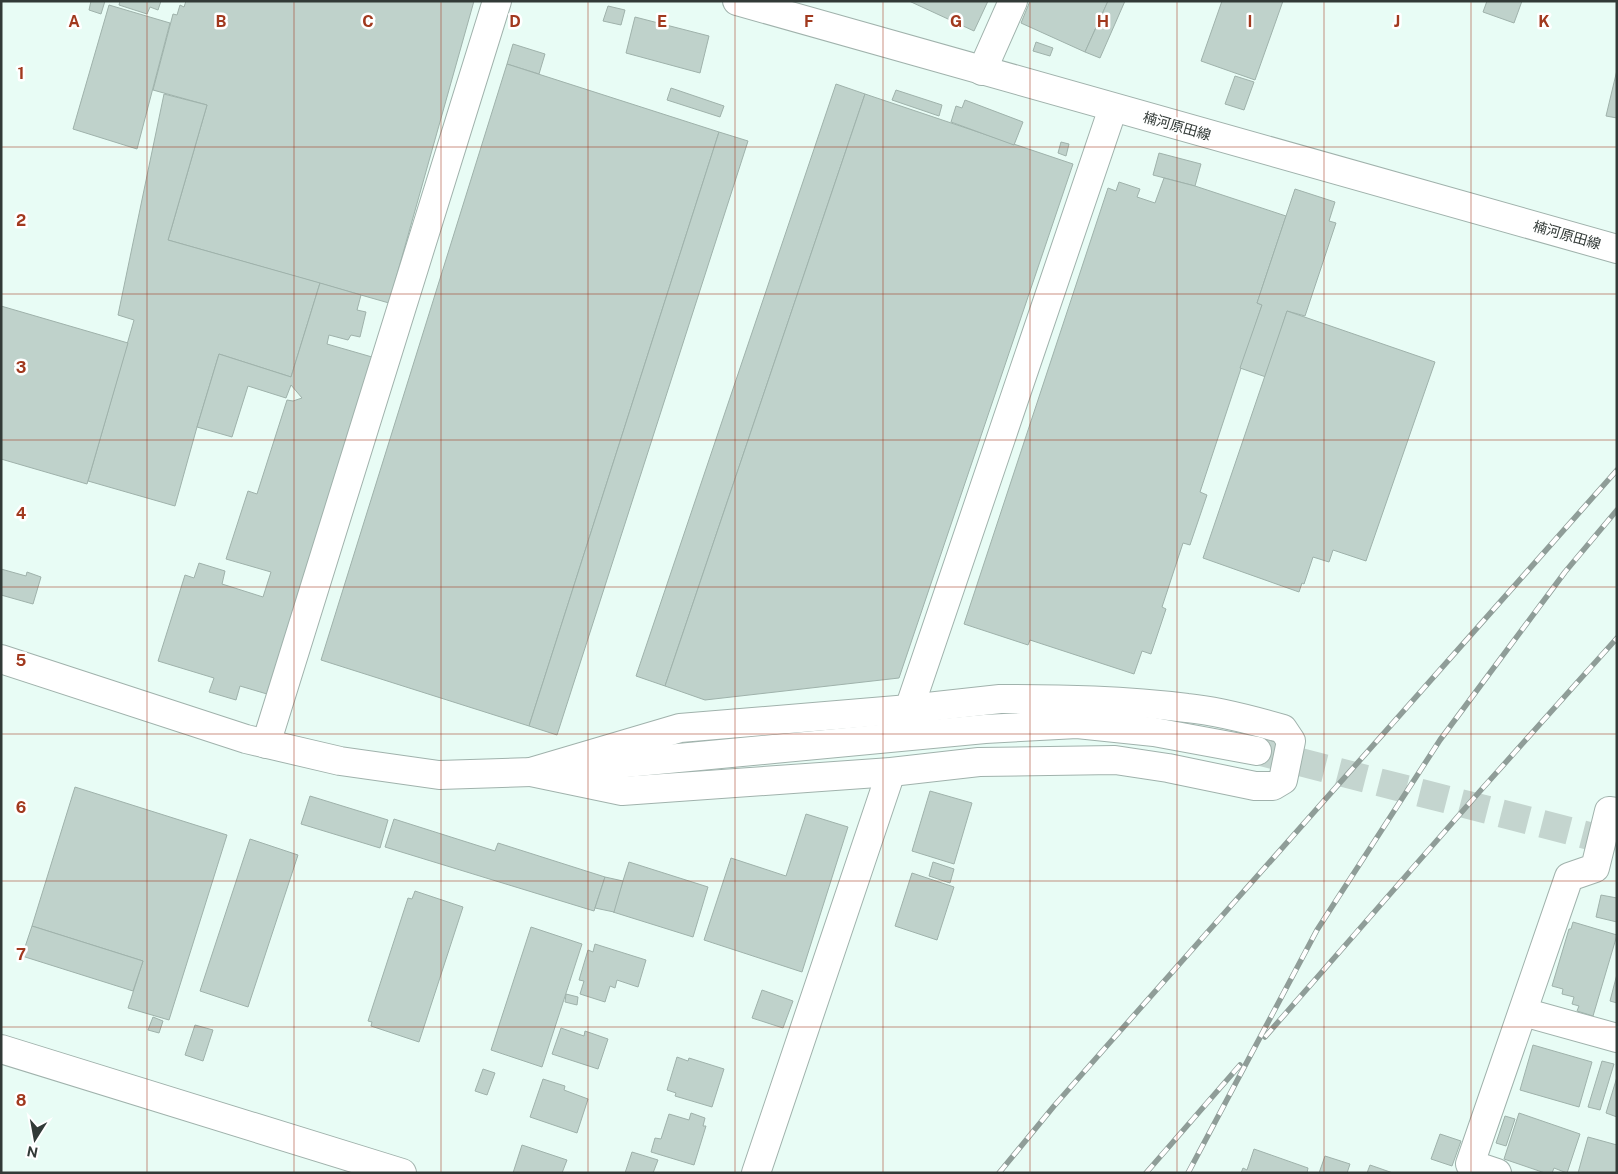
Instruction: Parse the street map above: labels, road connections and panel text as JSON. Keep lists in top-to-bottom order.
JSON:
{
  "streets": {
    "street": ["楠河原田線"]
  },
  "north": "bottom",
  "grid": {
    "columns": [
      "A",
      "B",
      "C",
      "D",
      "E",
      "F",
      "G",
      "H",
      "I",
      "J",
      "K"
    ],
    "rows": [
      "1",
      "2",
      "3",
      "4",
      "5",
      "6",
      "7",
      "8"
    ]
  }
}
